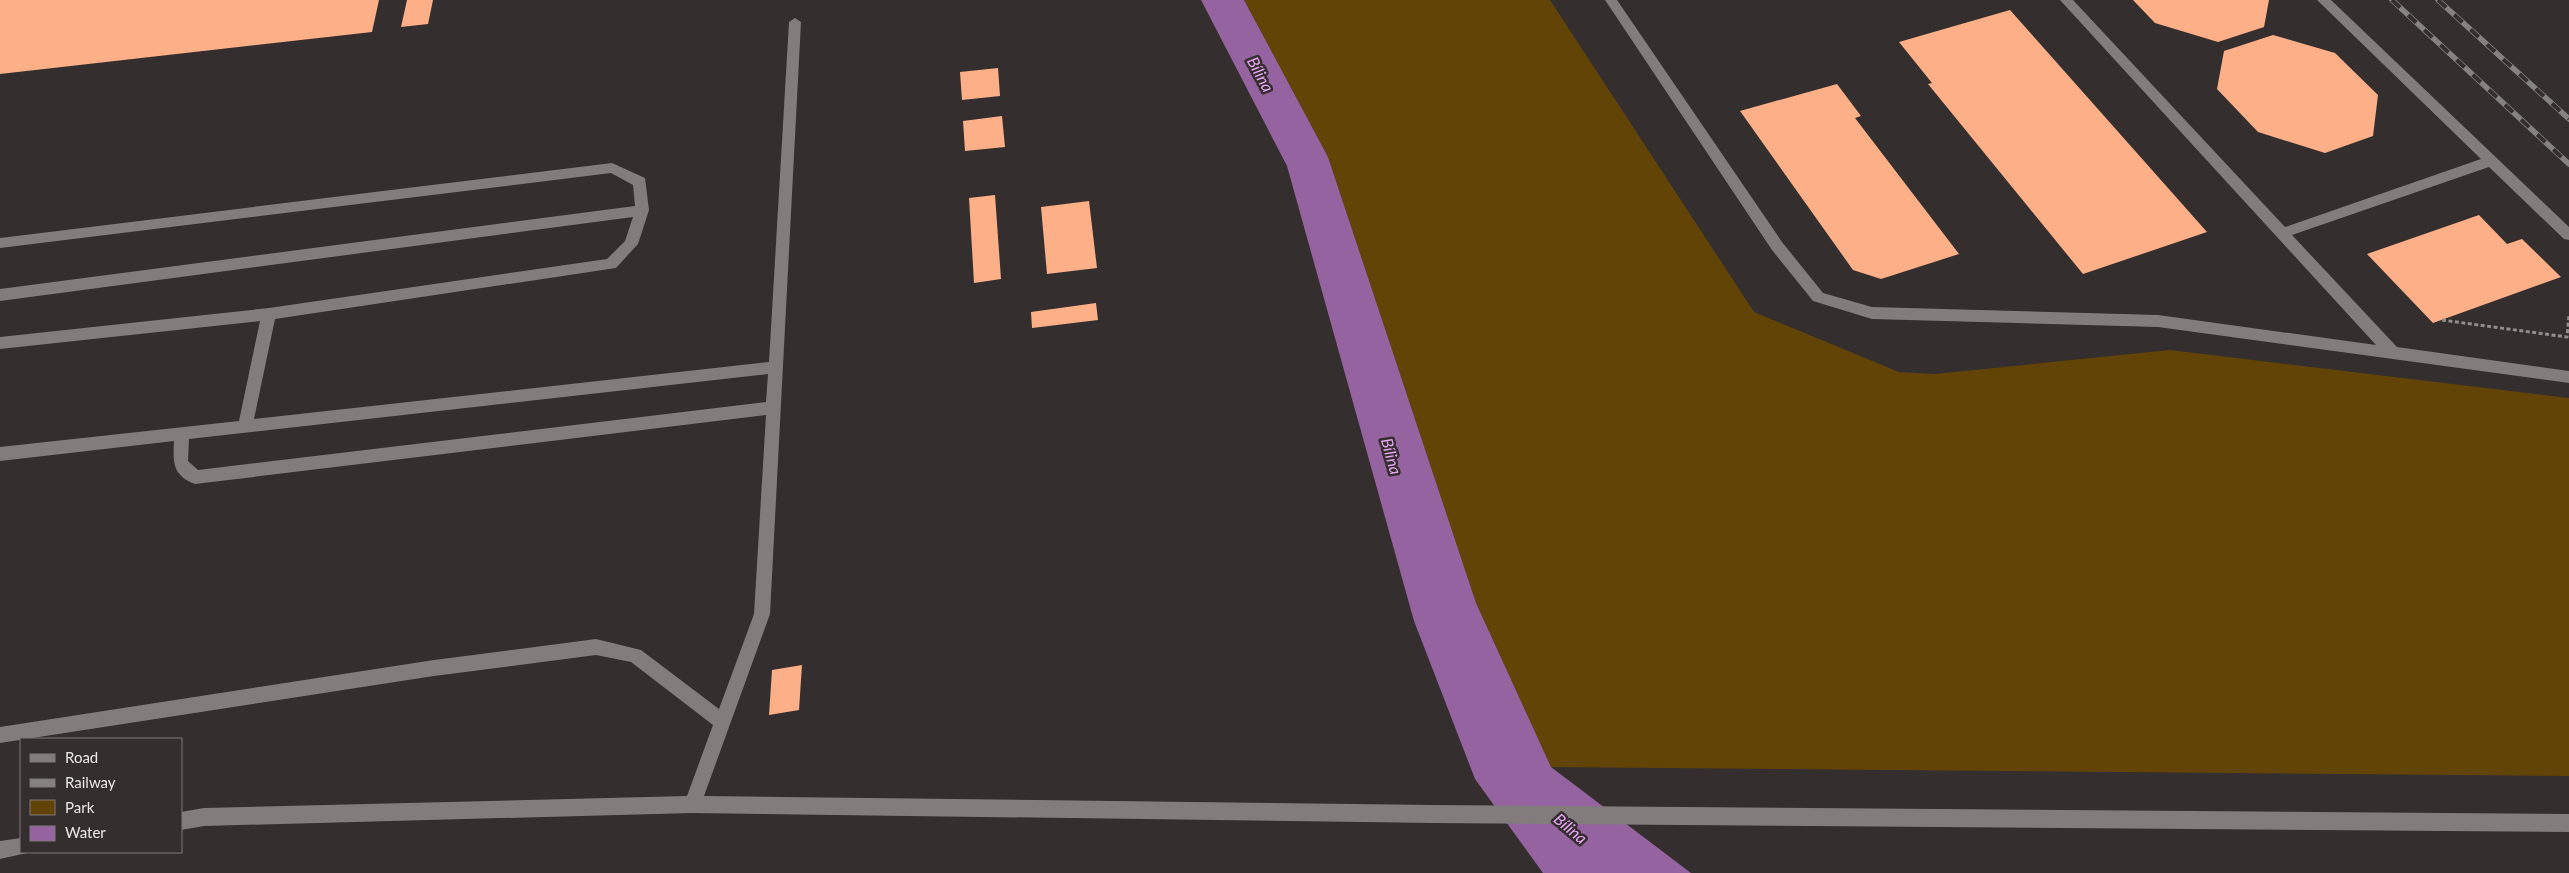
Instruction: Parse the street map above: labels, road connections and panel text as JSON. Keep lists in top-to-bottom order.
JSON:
{
  "water": ["Bílina"],
  "legend": [
    "Road",
    "Railway",
    "Park",
    "Water"
  ]
}
